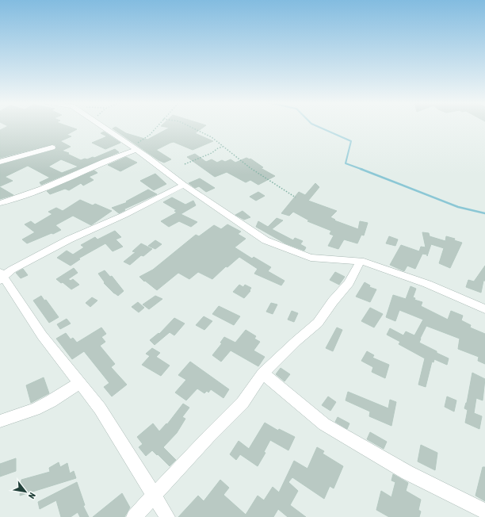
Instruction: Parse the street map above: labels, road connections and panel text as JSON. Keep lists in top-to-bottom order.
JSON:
{
  "north": "bottom right"
}
